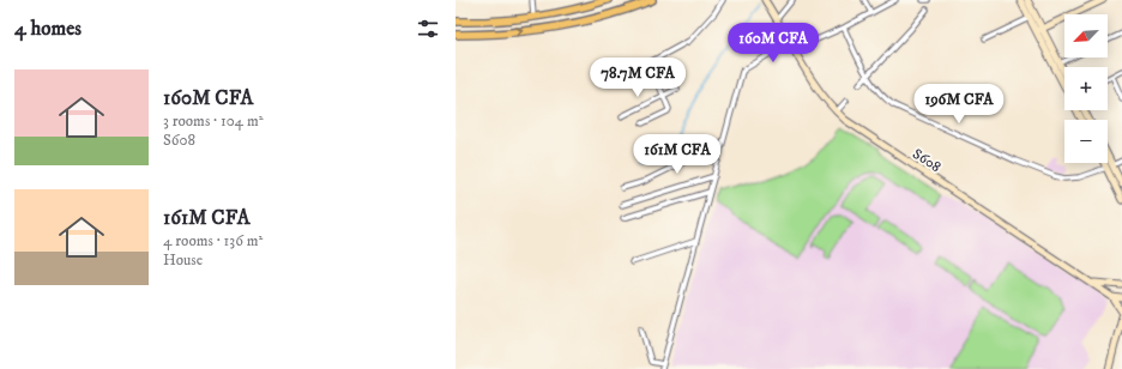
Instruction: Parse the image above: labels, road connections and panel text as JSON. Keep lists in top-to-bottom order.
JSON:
{
  "streets": {
    "street": ["S608"]
  },
  "north": "bottom left",
  "page": {
    "heading": "4 homes",
    "map_buttons": ["+", "−"],
    "price": [
      "160M CFA",
      "78.7M CFA",
      "196M CFA",
      "161M CFA"
    ],
    "list": [
      {
        "name": "160M CFA",
        "note": "3 rooms · 104 m² · S608"
      },
      {
        "name": "161M CFA",
        "note": "4 rooms · 136 m² · House"
      }
    ]
  }
}
